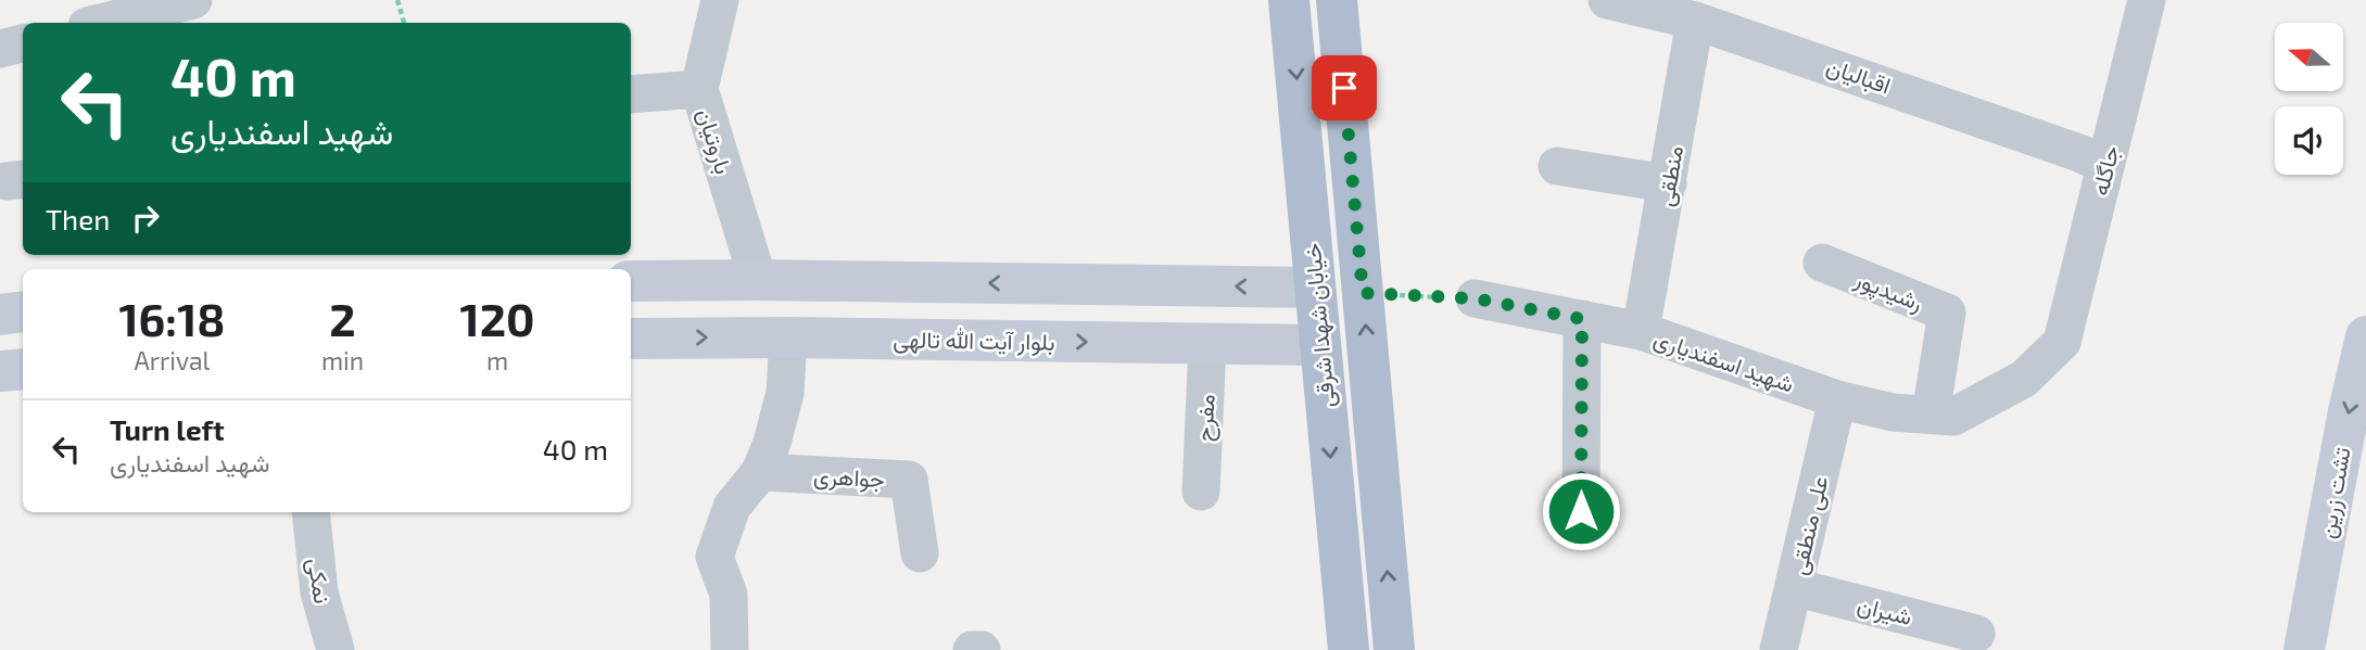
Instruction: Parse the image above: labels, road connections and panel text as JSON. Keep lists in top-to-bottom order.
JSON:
{
  "streets": {
    "main road": ["خیابان شهدا شرقی", "بلوار آیت الله تالهی", "تشت زرین"],
    "street": [
      "اقبالیان",
      "باروتیان",
      "جاگله",
      "منطقی",
      "رشیدپور",
      "شهید اسفندیاری",
      "مفرح",
      "جواهری",
      "علی منطقی",
      "نمکی",
      "شیران"
    ]
  },
  "crossings": [
    ["اقبالیان", "جاگله"],
    ["اقبالیان", "منطقی"],
    ["جاگله", "شهید اسفندیاری"],
    ["منطقی", "شهید اسفندیاری"],
    ["رشیدپور", "شهید اسفندیاری"],
    ["خیابان شهدا شرقی", "بلوار آیت الله تالهی"],
    ["بلوار آیت الله تالهی", "مفرح"],
    ["شهید اسفندیاری", "علی منطقی"],
    ["علی منطقی", "شیران"]
  ],
  "one_way": ["تشت زرین"],
  "north": "left",
  "page": {
    "turn": ["40 m", "شهید اسفندیاری"],
    "then": "Then",
    "eta": [
      "16:18",
      "Arrival",
      "2",
      "min",
      "120",
      "m"
    ],
    "list": [
      {
        "name": "Turn left",
        "note": "شهید اسفندیاری",
        "value": "40 m"
      }
    ]
  }
}
